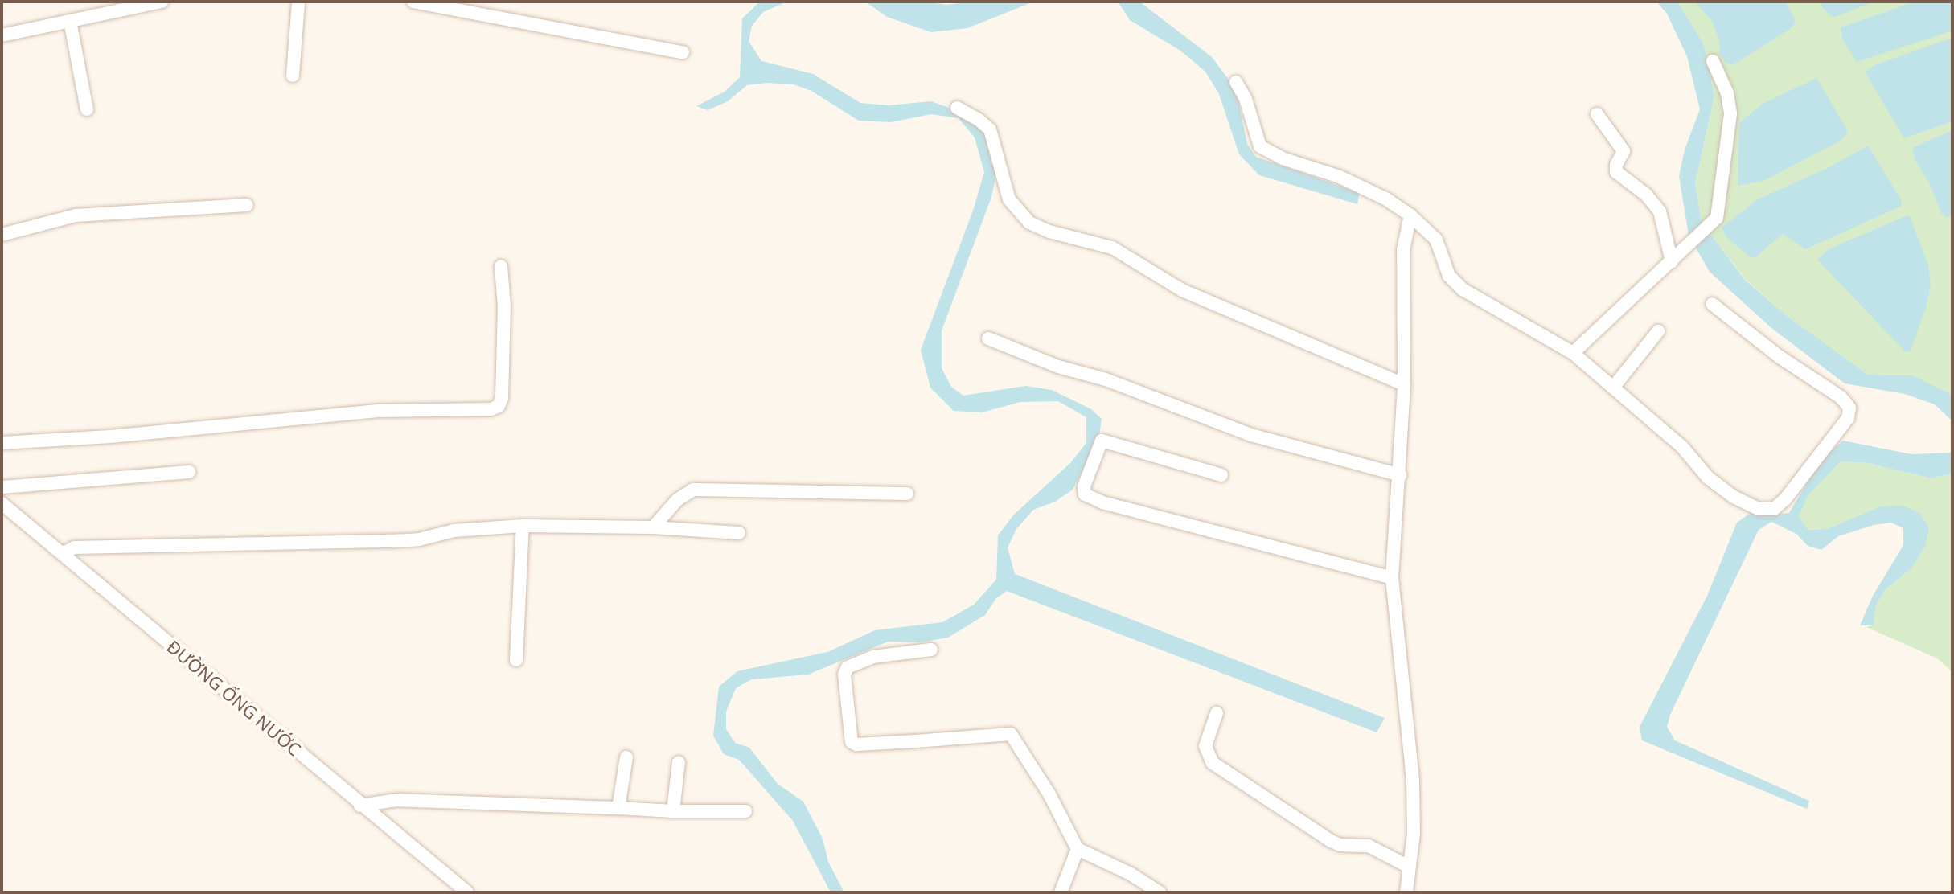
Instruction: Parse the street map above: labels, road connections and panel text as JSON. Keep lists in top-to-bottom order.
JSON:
{
  "streets": {
    "street": ["ĐƯỜNG ỐNG NƯỚC"]
  }
}
